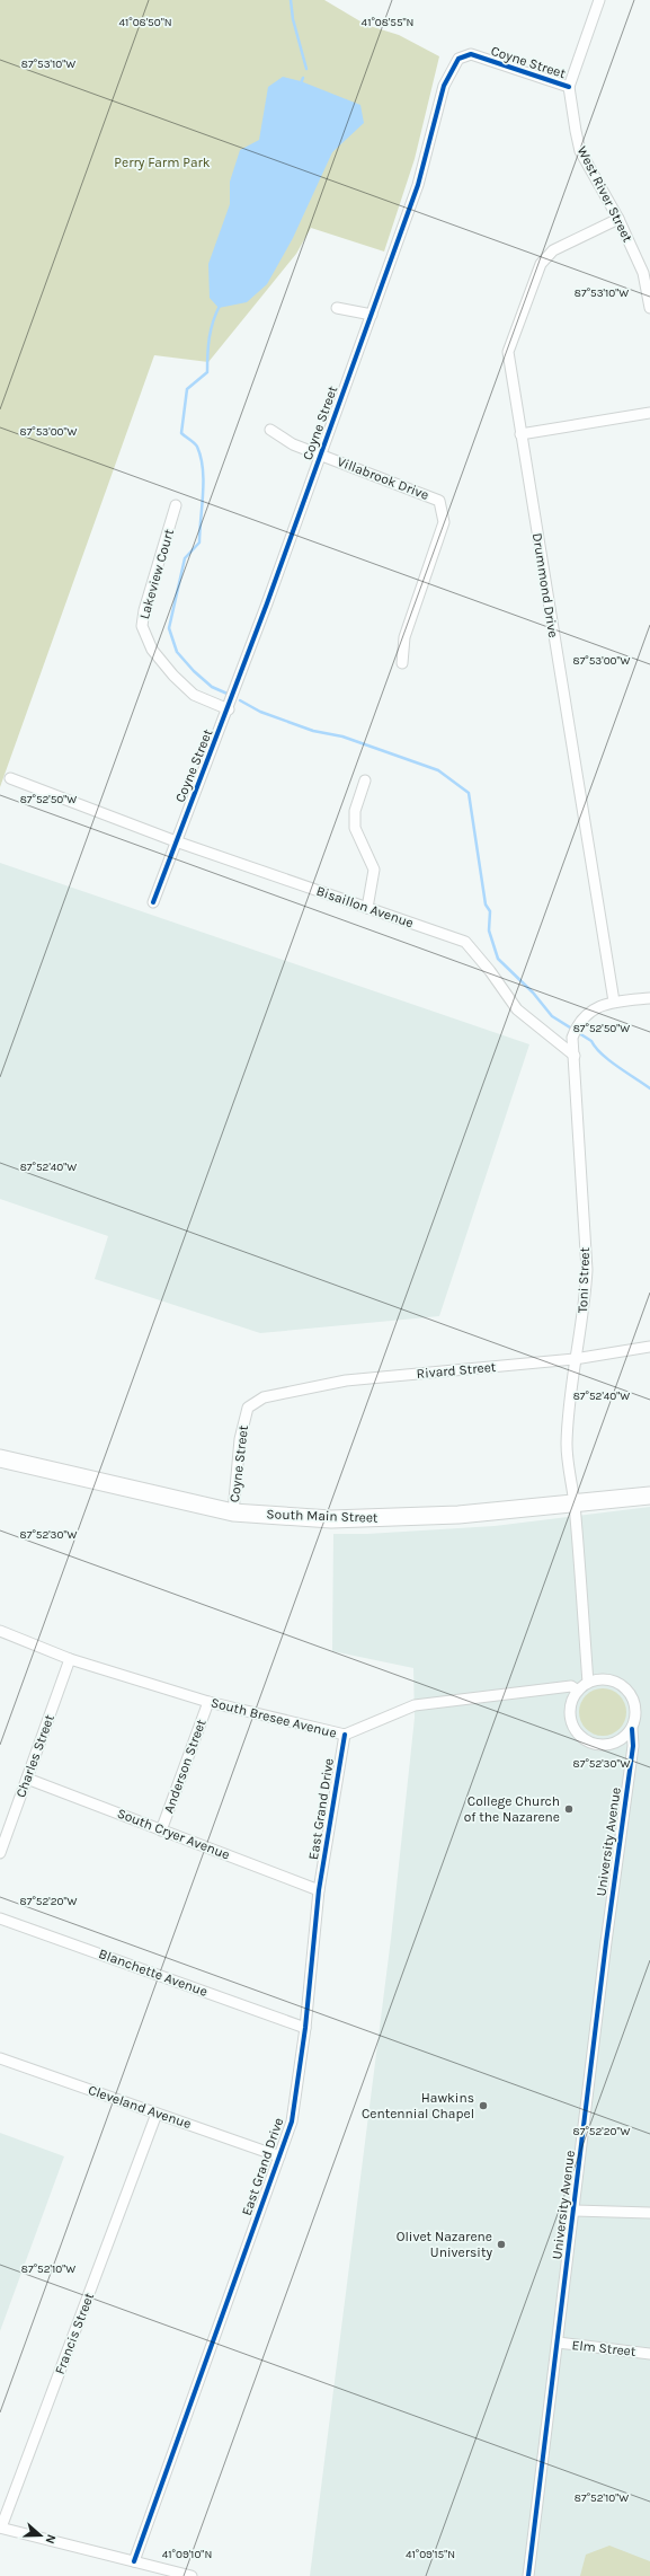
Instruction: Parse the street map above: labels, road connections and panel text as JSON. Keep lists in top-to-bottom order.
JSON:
{
  "streets": {
    "main road": ["South Main Street"],
    "street": [
      "Coyne Street",
      "West River Street",
      "Villabrook Drive",
      "Lakeview Court",
      "Drummond Drive",
      "Bisaillon Avenue",
      "Toni Street",
      "Rivard Street",
      "South Bresee Avenue",
      "Charles Street",
      "Anderson Street",
      "East Grand Drive",
      "South Cryer Avenue",
      "University Avenue",
      "Blanchette Avenue",
      "Cleveland Avenue",
      "Francis Street",
      "Elm Street"
    ]
  },
  "crossings": [
    ["Coyne Street", "West River Street"],
    ["Coyne Street", "Villabrook Drive"],
    ["Coyne Street", "Lakeview Court"],
    ["Coyne Street", "Bisaillon Avenue"],
    ["Coyne Street", "Rivard Street"],
    ["Coyne Street", "South Main Street"],
    ["West River Street", "Drummond Drive"],
    ["Bisaillon Avenue", "Toni Street"],
    ["Toni Street", "Rivard Street"],
    ["Toni Street", "South Main Street"],
    ["South Bresee Avenue", "Charles Street"],
    ["South Bresee Avenue", "Anderson Street"],
    ["South Bresee Avenue", "East Grand Drive"],
    ["South Bresee Avenue", "University Avenue"],
    ["Charles Street", "South Cryer Avenue"],
    ["Anderson Street", "South Cryer Avenue"],
    ["East Grand Drive", "South Cryer Avenue"],
    ["East Grand Drive", "Blanchette Avenue"],
    ["East Grand Drive", "Cleveland Avenue"],
    ["University Avenue", "Elm Street"],
    ["Cleveland Avenue", "Francis Street"]
  ],
  "parks": ["Perry Farm Park"],
  "places": ["College Church of the Nazarene", "Hawkins Centennial Chapel", "Olivet Nazarene University"],
  "north": "right",
  "coordinates": [
    "41°08'50\"N",
    "41°08'55\"N",
    "87°53'10\"W",
    "87°53'00\"W",
    "87°52'50\"W",
    "87°52'40\"W",
    "87°52'30\"W",
    "87°52'20\"W",
    "87°52'10\"W",
    "41°09'10\"N",
    "41°09'15\"N"
  ]
}
